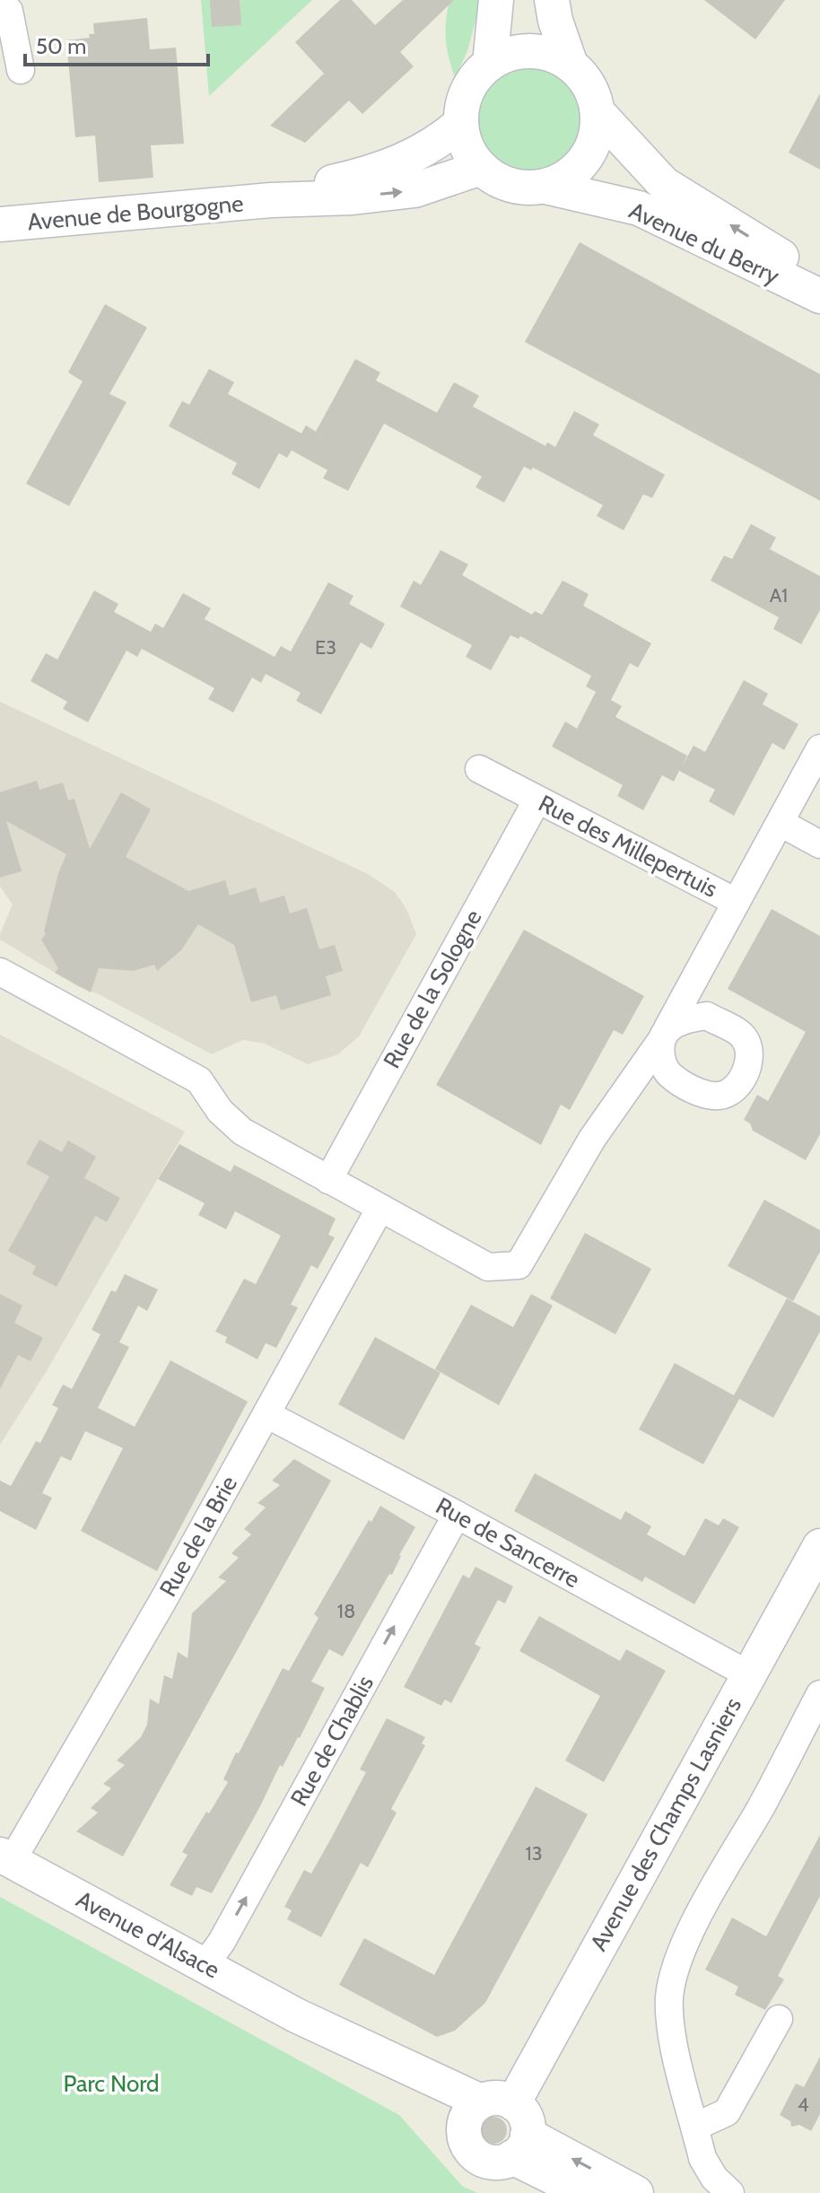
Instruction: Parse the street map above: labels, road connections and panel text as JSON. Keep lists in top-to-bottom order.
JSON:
{
  "streets": {
    "street": [
      "Avenue de Bourgogne",
      "Avenue du Berry",
      "Rue des Millepertuis",
      "Rue de la Sologne",
      "Rue de la Brie",
      "Rue de Sancerre",
      "Rue de Chablis",
      "Avenue des Champs Lasniers",
      "Avenue d'Alsace"
    ]
  },
  "crossings": [
    ["Avenue de Bourgogne", "Avenue du Berry"],
    ["Rue des Millepertuis", "Rue de la Sologne"],
    ["Rue de la Brie", "Rue de Sancerre"],
    ["Rue de la Brie", "Avenue d'Alsace"],
    ["Rue de Sancerre", "Rue de Chablis"],
    ["Rue de Sancerre", "Avenue des Champs Lasniers"],
    ["Rue de Chablis", "Avenue d'Alsace"],
    ["Avenue des Champs Lasniers", "Avenue d'Alsace"]
  ],
  "one_way": ["Rue de Chablis"],
  "parks": ["Parc Nord"],
  "house_numbers": [
    "A1",
    "E3",
    "18",
    "13",
    "4"
  ],
  "scale_bar": "50 m"
}
